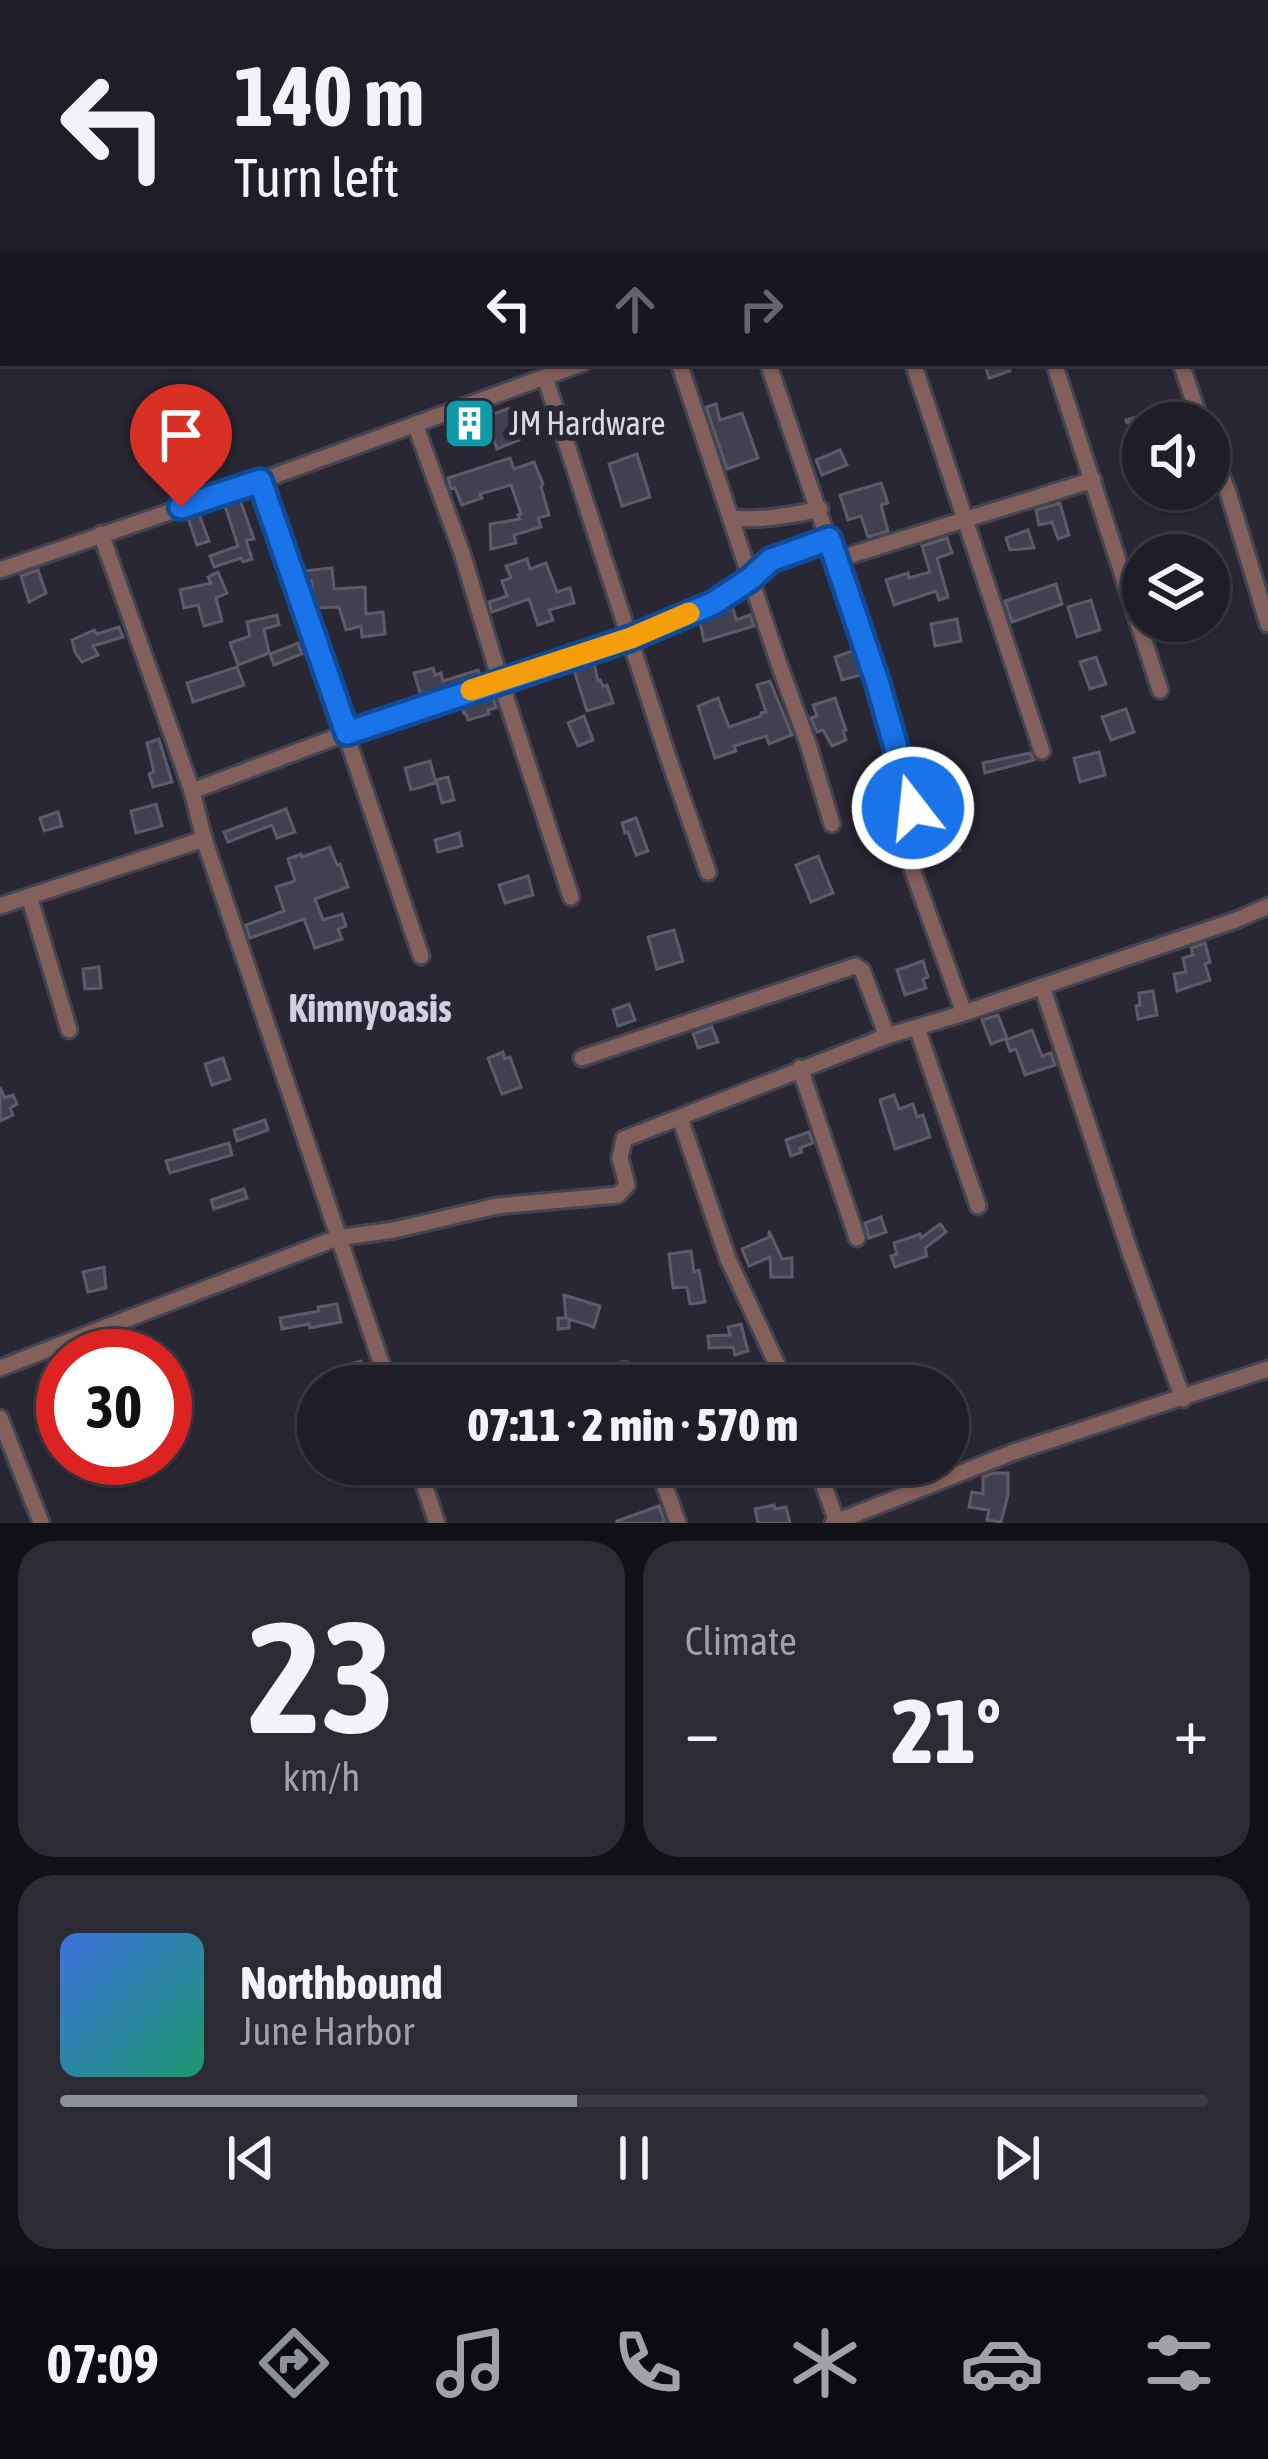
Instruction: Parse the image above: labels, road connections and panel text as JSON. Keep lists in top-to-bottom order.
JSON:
{
  "districts": ["Kimnyoasis"],
  "places": {
    "building": ["JM Hardware"]
  },
  "page": {
    "turn": ["140 m", "Turn left"],
    "limit": "30",
    "trip": "07:11 · 2 min · 570 m",
    "tile": [
      ["23", "km/h"],
      "Climate"
    ],
    "heat": ["−", "21°", "+"],
    "song": ["Northbound", "June Harbor"],
    "tabs": "07:09"
  }
}
